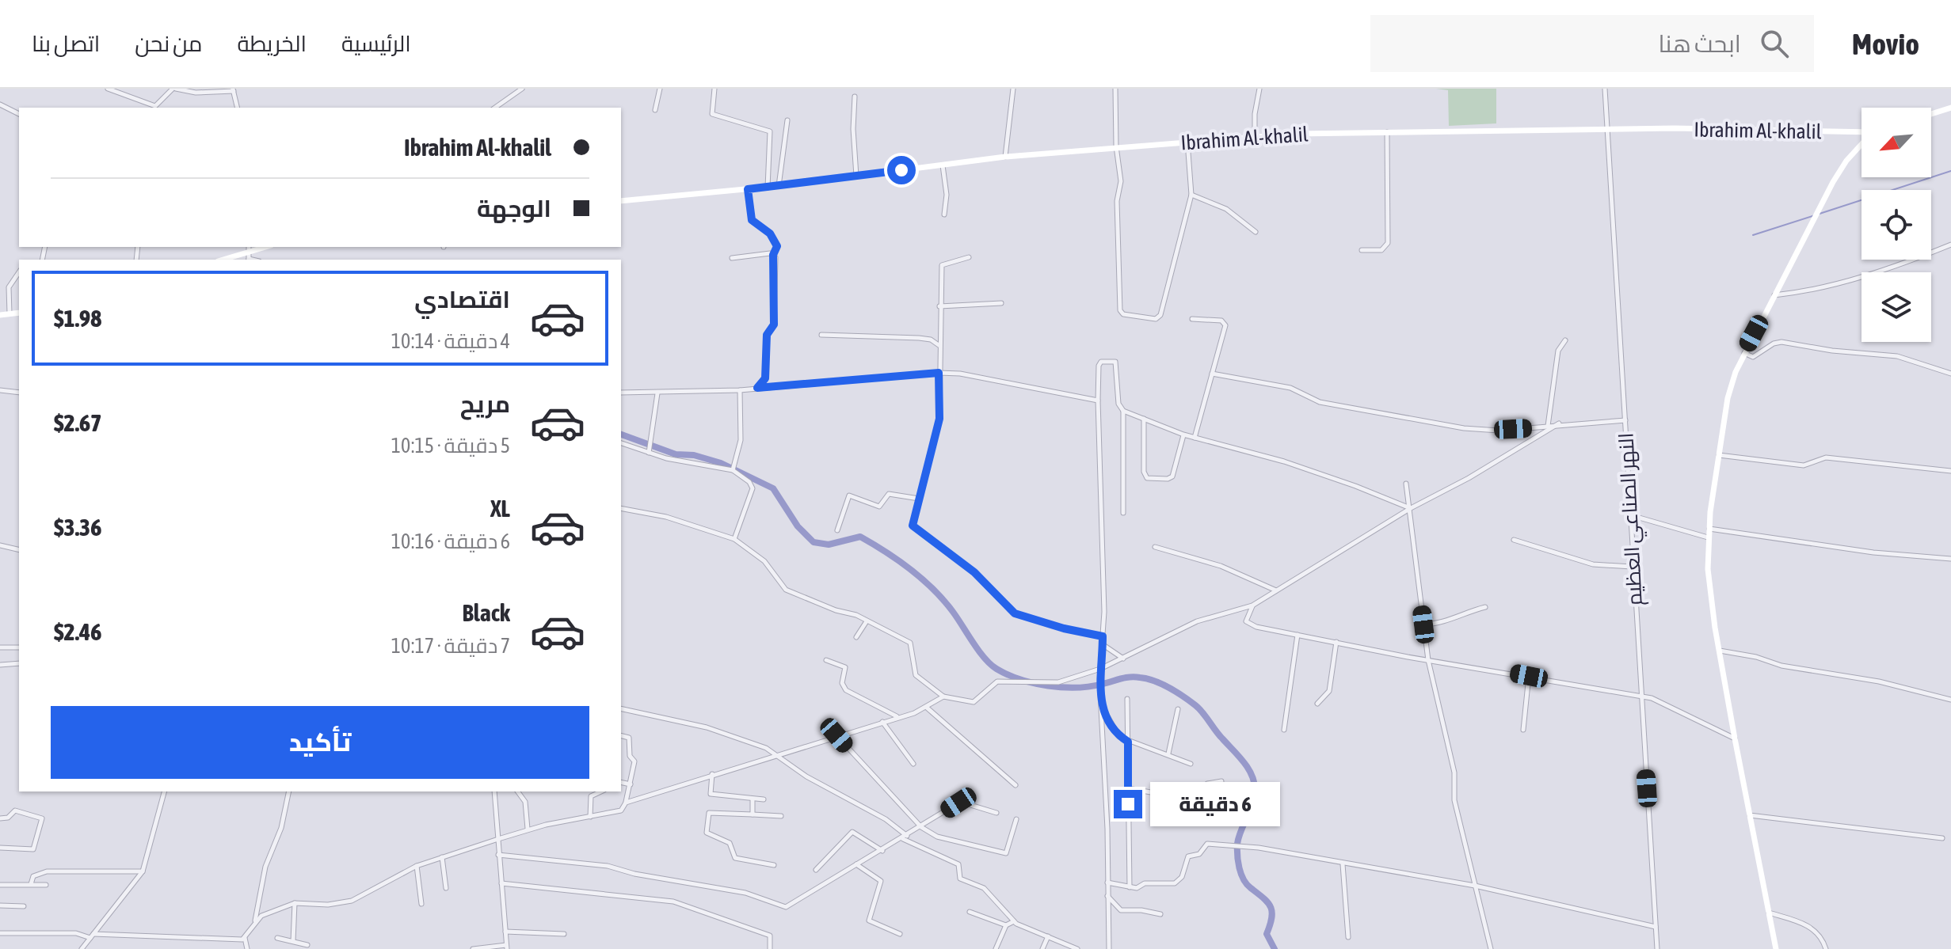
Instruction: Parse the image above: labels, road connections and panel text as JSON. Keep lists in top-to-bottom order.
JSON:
{
  "streets": {
    "street": ["Ibrahim Al-khalil", "النهر الصناعي العظيم"]
  },
  "crossings": [
    ["Ibrahim Al-khalil", "النهر الصناعي العظيم"]
  ],
  "north": "bottom left",
  "page": {
    "header": "Movio",
    "search": "ابحث هنا",
    "nav": [
      "الرئيسية",
      "الخريطة",
      "من نحن",
      "اتصل بنا"
    ],
    "banner": ["Ibrahim Al-khalil", "الوجهة"],
    "list": [
      {
        "name": "اقتصادي",
        "note": "4 دقيقة · 10:14",
        "value": "$1.98"
      },
      {
        "name": "مريح",
        "note": "5 دقيقة · 10:15",
        "value": "$2.67"
      },
      {
        "name": "XL",
        "note": "6 دقيقة · 10:16",
        "value": "$3.36"
      },
      {
        "name": "Black",
        "note": "7 دقيقة · 10:17",
        "value": "$2.46"
      }
    ],
    "buttons": "تأكيد",
    "bubble": "6 دقيقة"
  }
}
